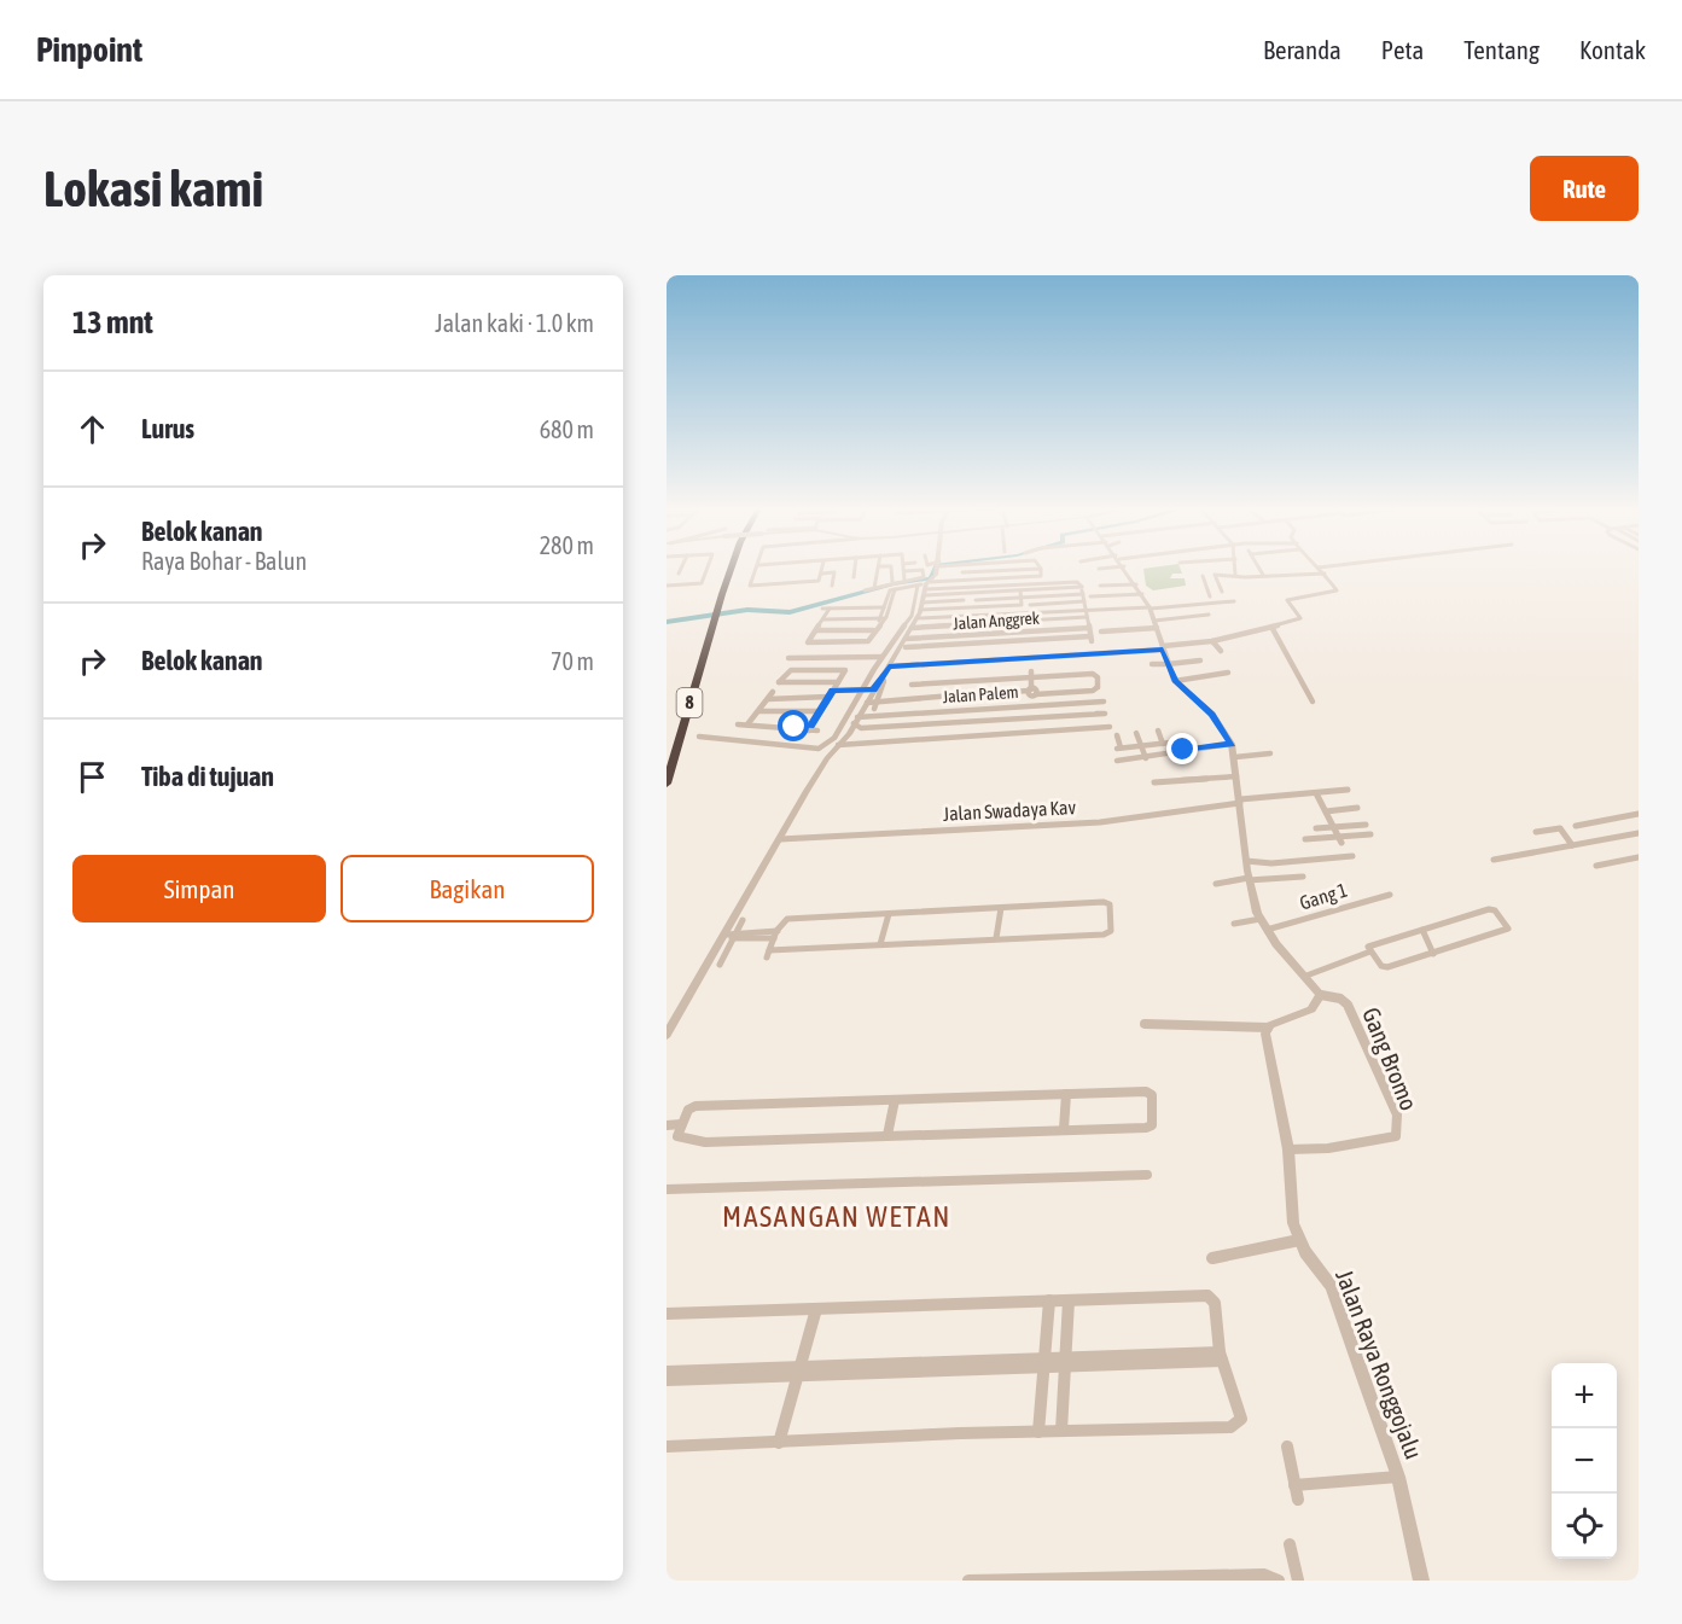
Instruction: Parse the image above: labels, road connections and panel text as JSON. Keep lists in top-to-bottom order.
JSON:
{
  "streets": {
    "highway": ["8"],
    "street": [
      "Jalan Anggrek",
      "Jalan Palem",
      "Jalan Swadaya Kav",
      "Gang 1",
      "Gang Bromo",
      "Jalan Raya Ronggojalu"
    ]
  },
  "crossings": [
    ["Gang Bromo", "Jalan Raya Ronggojalu"]
  ],
  "districts": ["MASANGAN WETAN"],
  "page": {
    "header": "Pinpoint",
    "nav": [
      "Beranda",
      "Peta",
      "Tentang",
      "Kontak"
    ],
    "buttons": [
      "Rute",
      ["Simpan", "Bagikan"]
    ],
    "title": "Lokasi kami",
    "heading": ["13 mnt", "Jalan kaki · 1.0 km"],
    "list": [
      ["Lurus", "680 m"],
      ["Belok kanan", "Raya Bohar - Balun", "280 m"],
      ["Belok kanan", "70 m"],
      "Tiba di tujuan"
    ],
    "map_buttons": ["+", "−"]
  }
}
